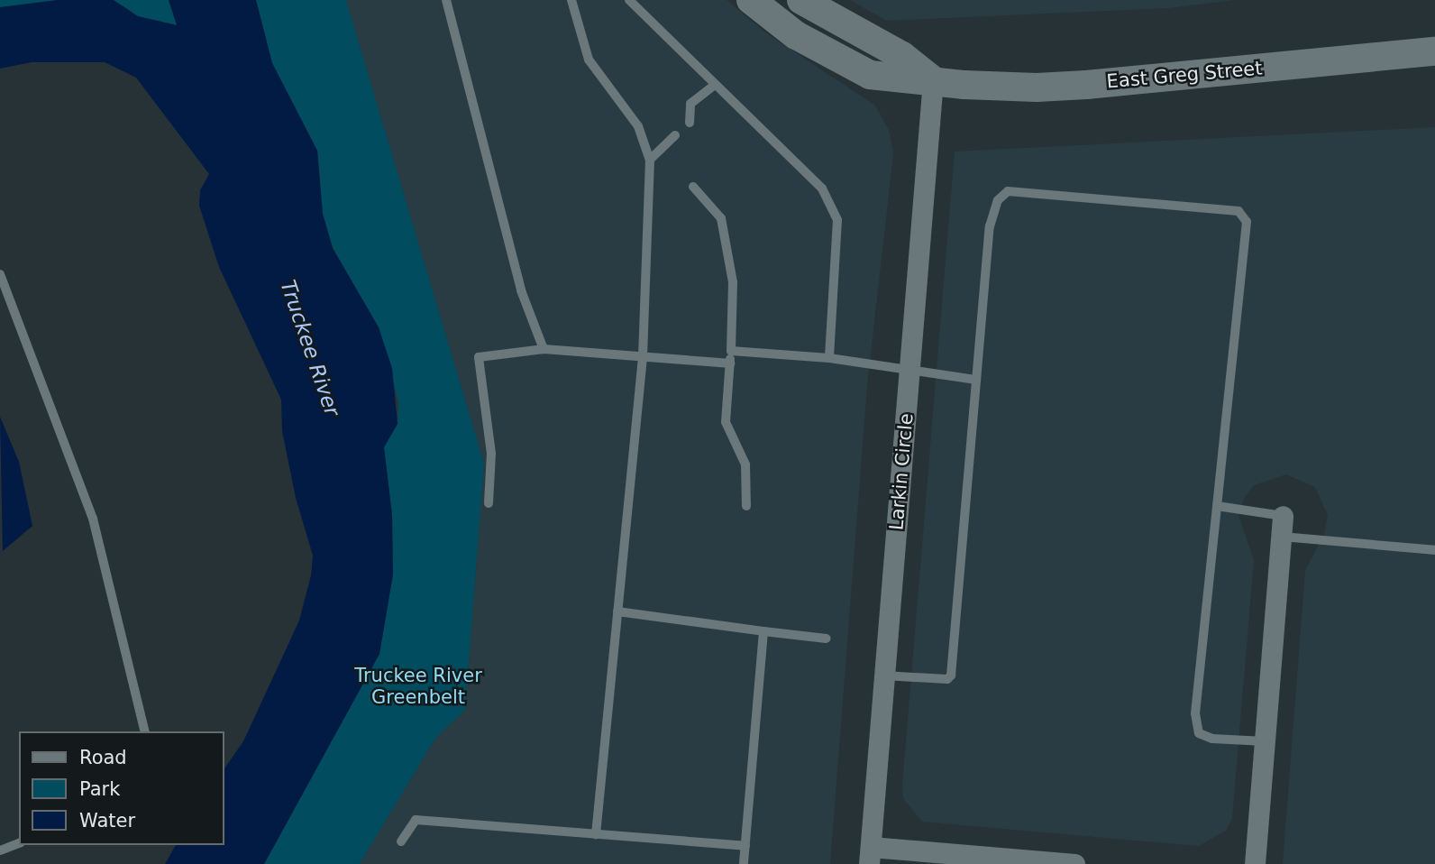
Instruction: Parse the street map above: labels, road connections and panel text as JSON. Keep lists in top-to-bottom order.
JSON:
{
  "streets": {
    "main road": ["East Greg Street"],
    "street": ["Larkin Circle"]
  },
  "crossings": [
    ["East Greg Street", "Larkin Circle"]
  ],
  "water": ["Truckee River"],
  "parks": ["Truckee River Greenbelt"],
  "legend": ["Road", "Park", "Water"]
}
